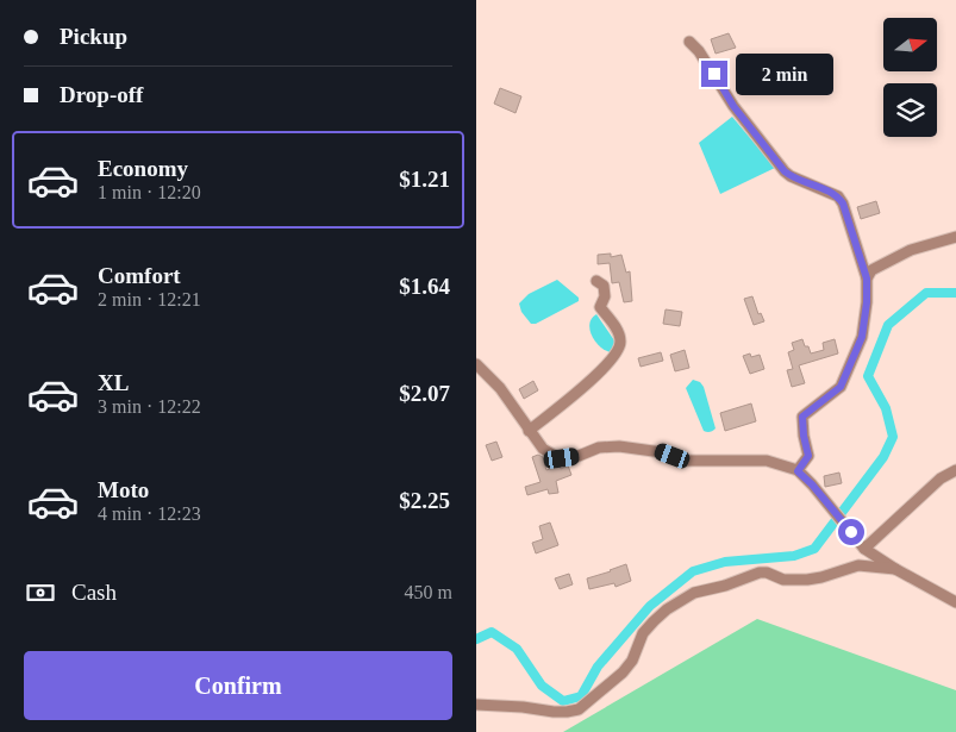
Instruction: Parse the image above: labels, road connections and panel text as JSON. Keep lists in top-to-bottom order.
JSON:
{
  "north": "right",
  "page": {
    "banner": ["Pickup", "Drop-off"],
    "bubble": "2 min",
    "list": [
      {
        "name": "Economy",
        "note": "1 min · 12:20",
        "value": "$1.21"
      },
      {
        "name": "Comfort",
        "note": "2 min · 12:21",
        "value": "$1.64"
      },
      {
        "name": "XL",
        "note": "3 min · 12:22",
        "value": "$2.07"
      },
      {
        "name": "Moto",
        "note": "4 min · 12:23",
        "value": "$2.25"
      }
    ],
    "pay": ["Cash", "450 m"],
    "buttons": "Confirm"
  }
}
